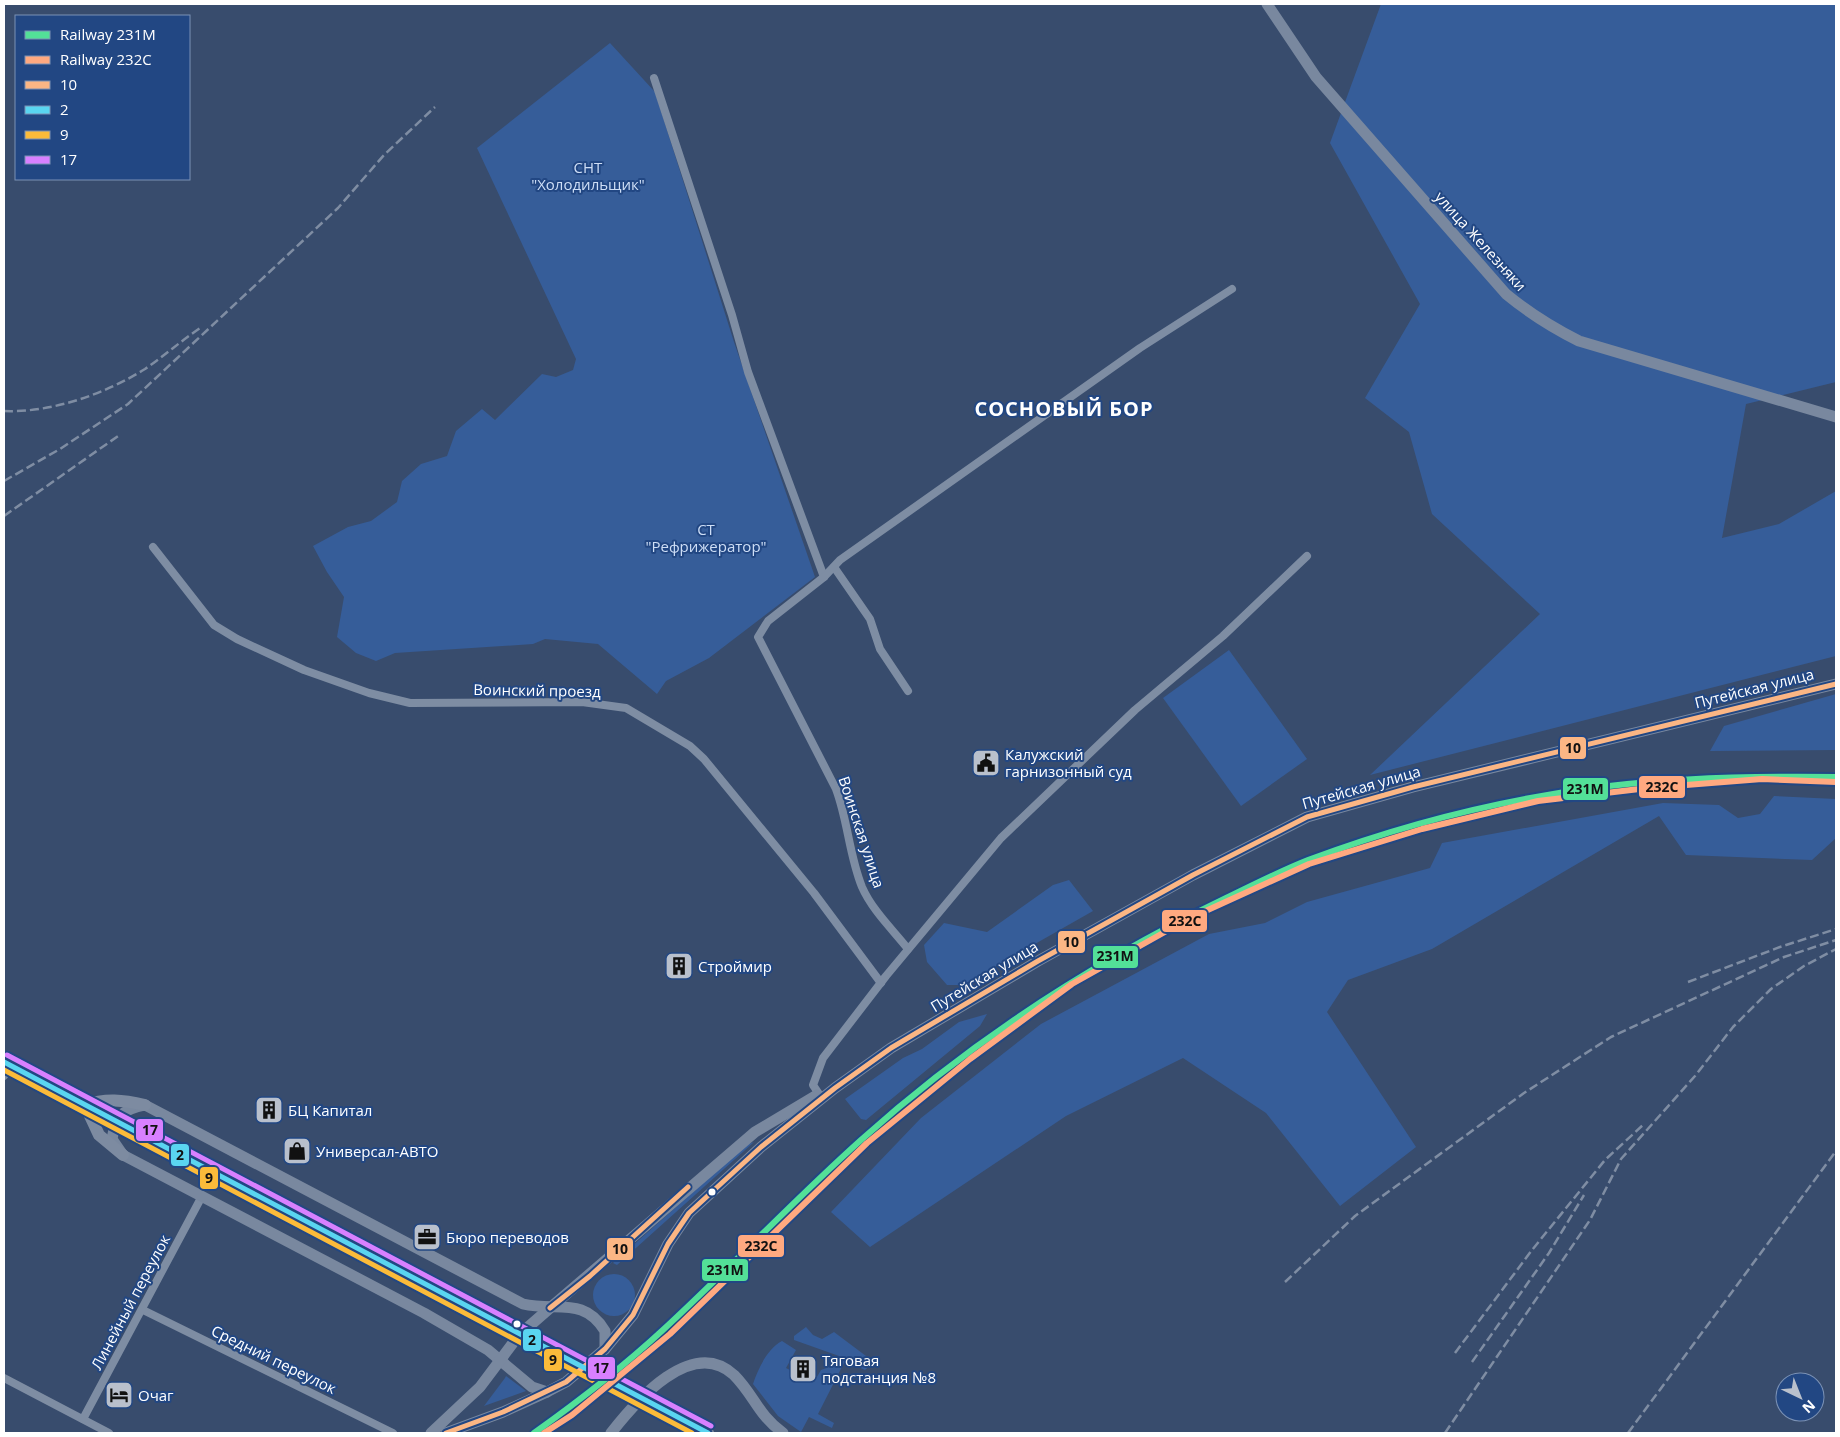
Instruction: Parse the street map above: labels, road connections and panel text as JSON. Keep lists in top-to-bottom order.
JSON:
{
  "streets": {
    "street": [
      "улица Железняки",
      "Путейская улица",
      "Воинский проезд",
      "Воинская улица",
      "Линейный переулок",
      "Средний переулок"
    ]
  },
  "crossings": [
    ["Линейный переулок", "Средний переулок"]
  ],
  "districts": ["СОСНОВЫЙ БОР"],
  "parks": ["СНТ \"Холодильщик\"", "СТ \"Рефрижератор\""],
  "places": {
    "public building": ["Калужский гарнизонный суд"],
    "building": ["Строймир", "БЦ Капитал", "Тяговая подстанция №8"],
    "shop": ["Универсал-АВТО"],
    "office": ["Бюро переводов"],
    "hotel": ["Очаг"]
  },
  "lines": [
    "transit line 10",
    "rail line 231М",
    "rail line 232C",
    "transit line 17",
    "transit line 2",
    "transit line 9"
  ],
  "legend": [
    "Railway 231М",
    "Railway 232C",
    "10",
    "2",
    "9",
    "17"
  ],
  "north": "bottom right"
}
